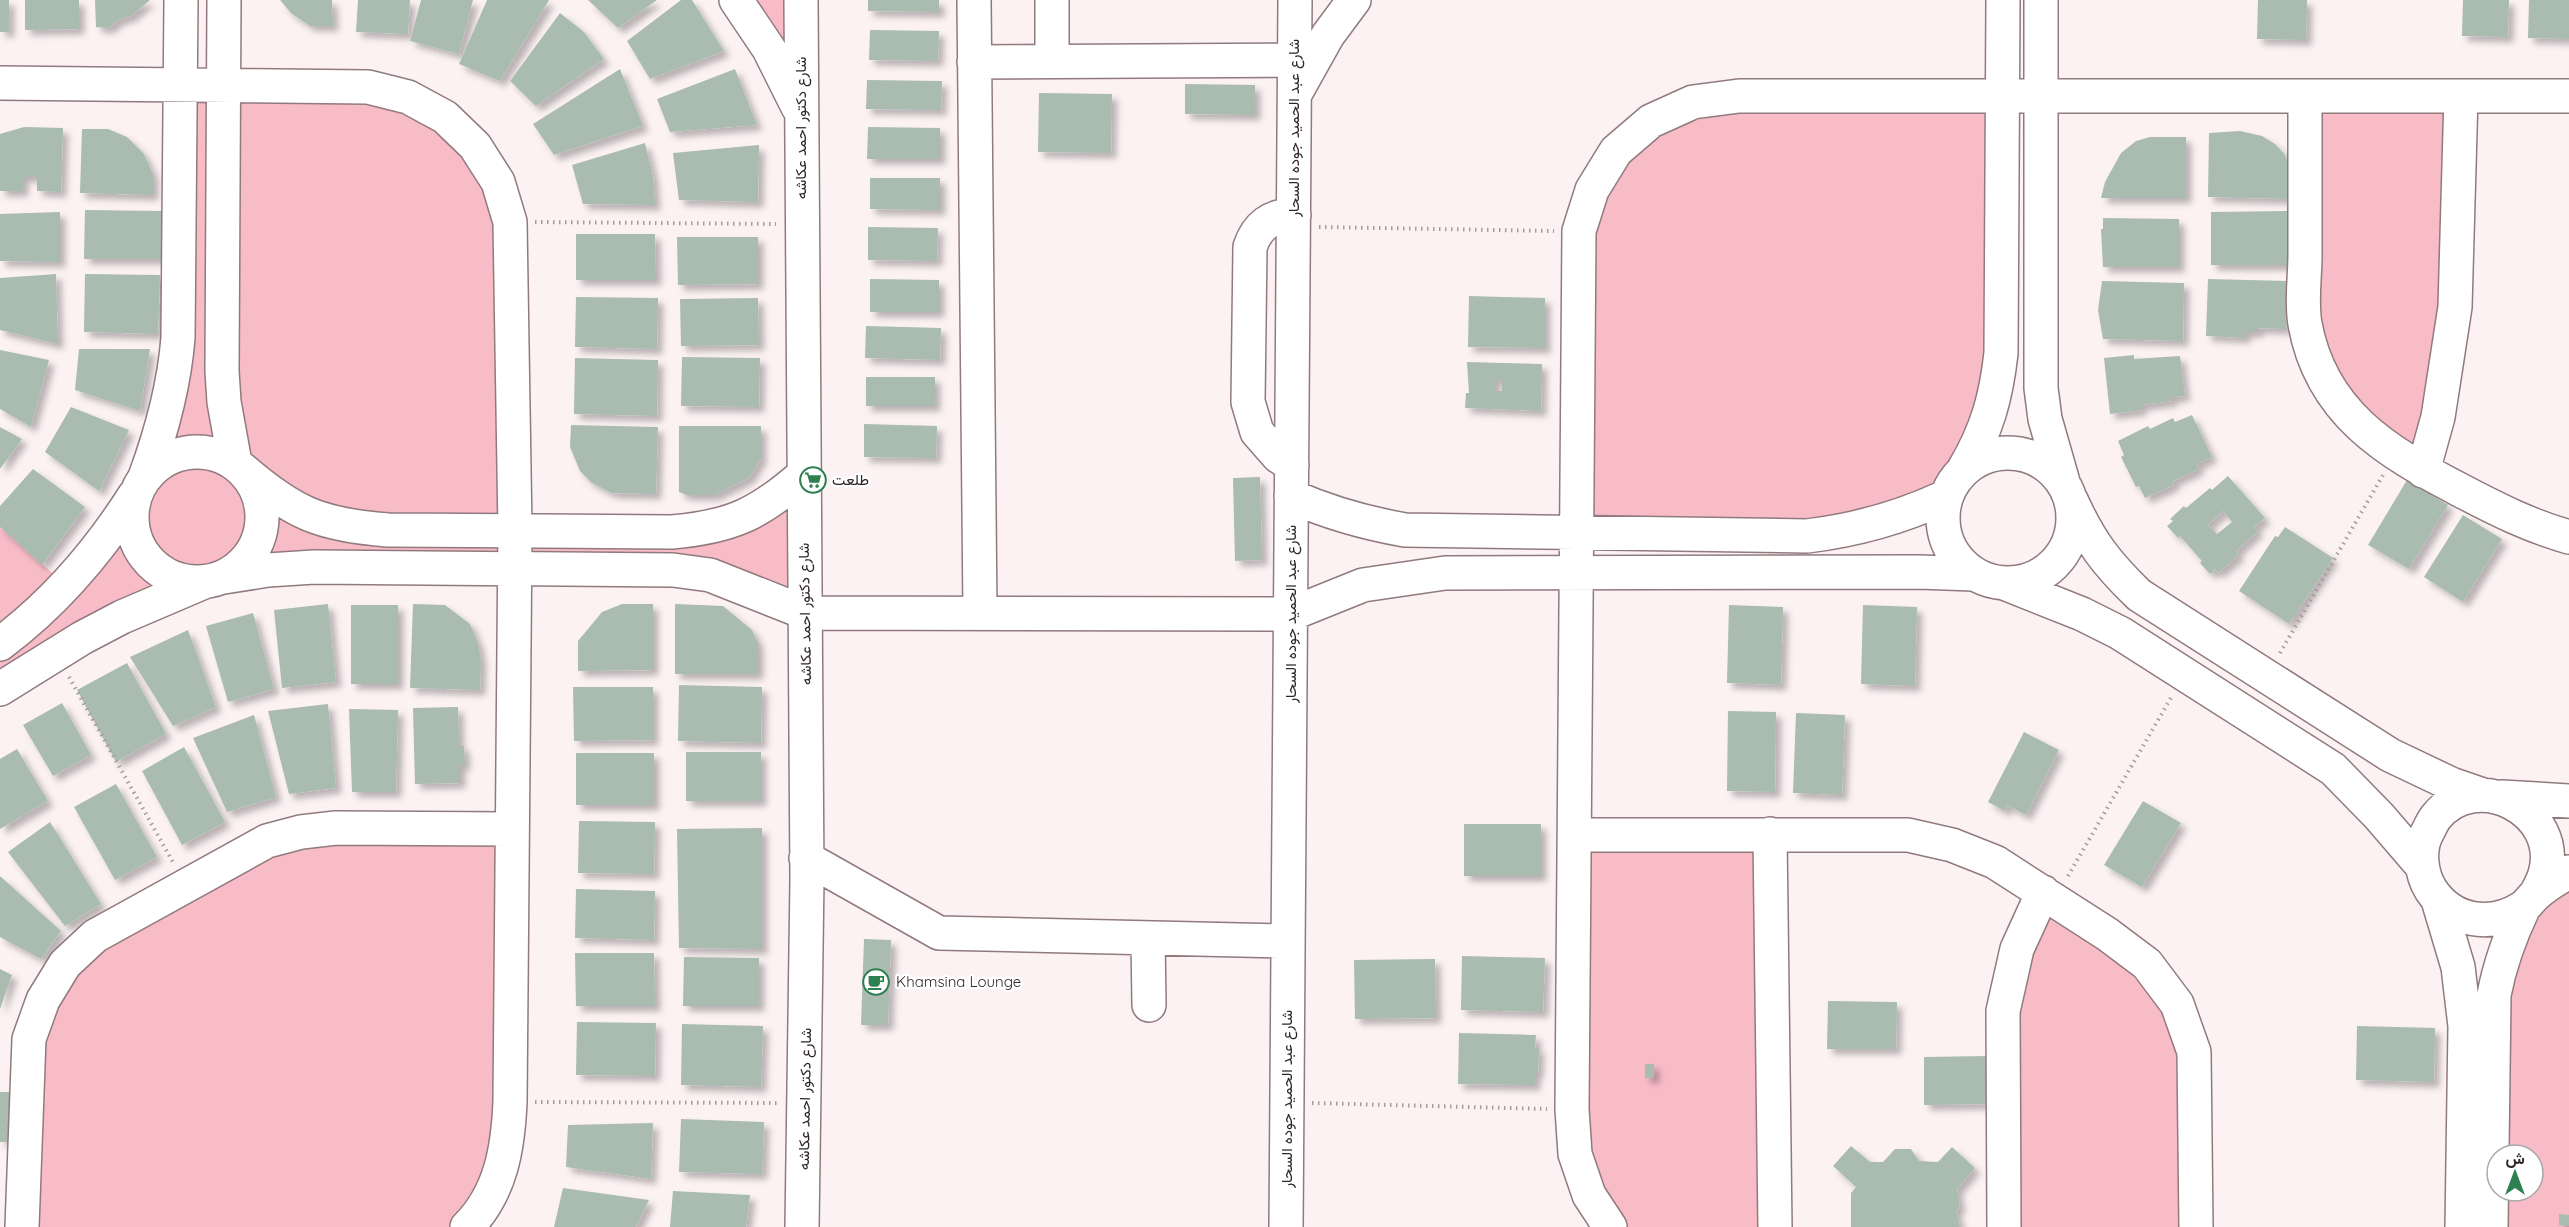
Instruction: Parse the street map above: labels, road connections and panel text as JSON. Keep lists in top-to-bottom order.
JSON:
{
  "streets": {
    "street": ["شارع دكتور احمد عكاشه", "شارع عبد الحميد جوده السحار"]
  },
  "places": {
    "supermarket": ["طلعت"],
    "cafe": ["Khamsina Lounge"]
  },
  "north": "top"
}
